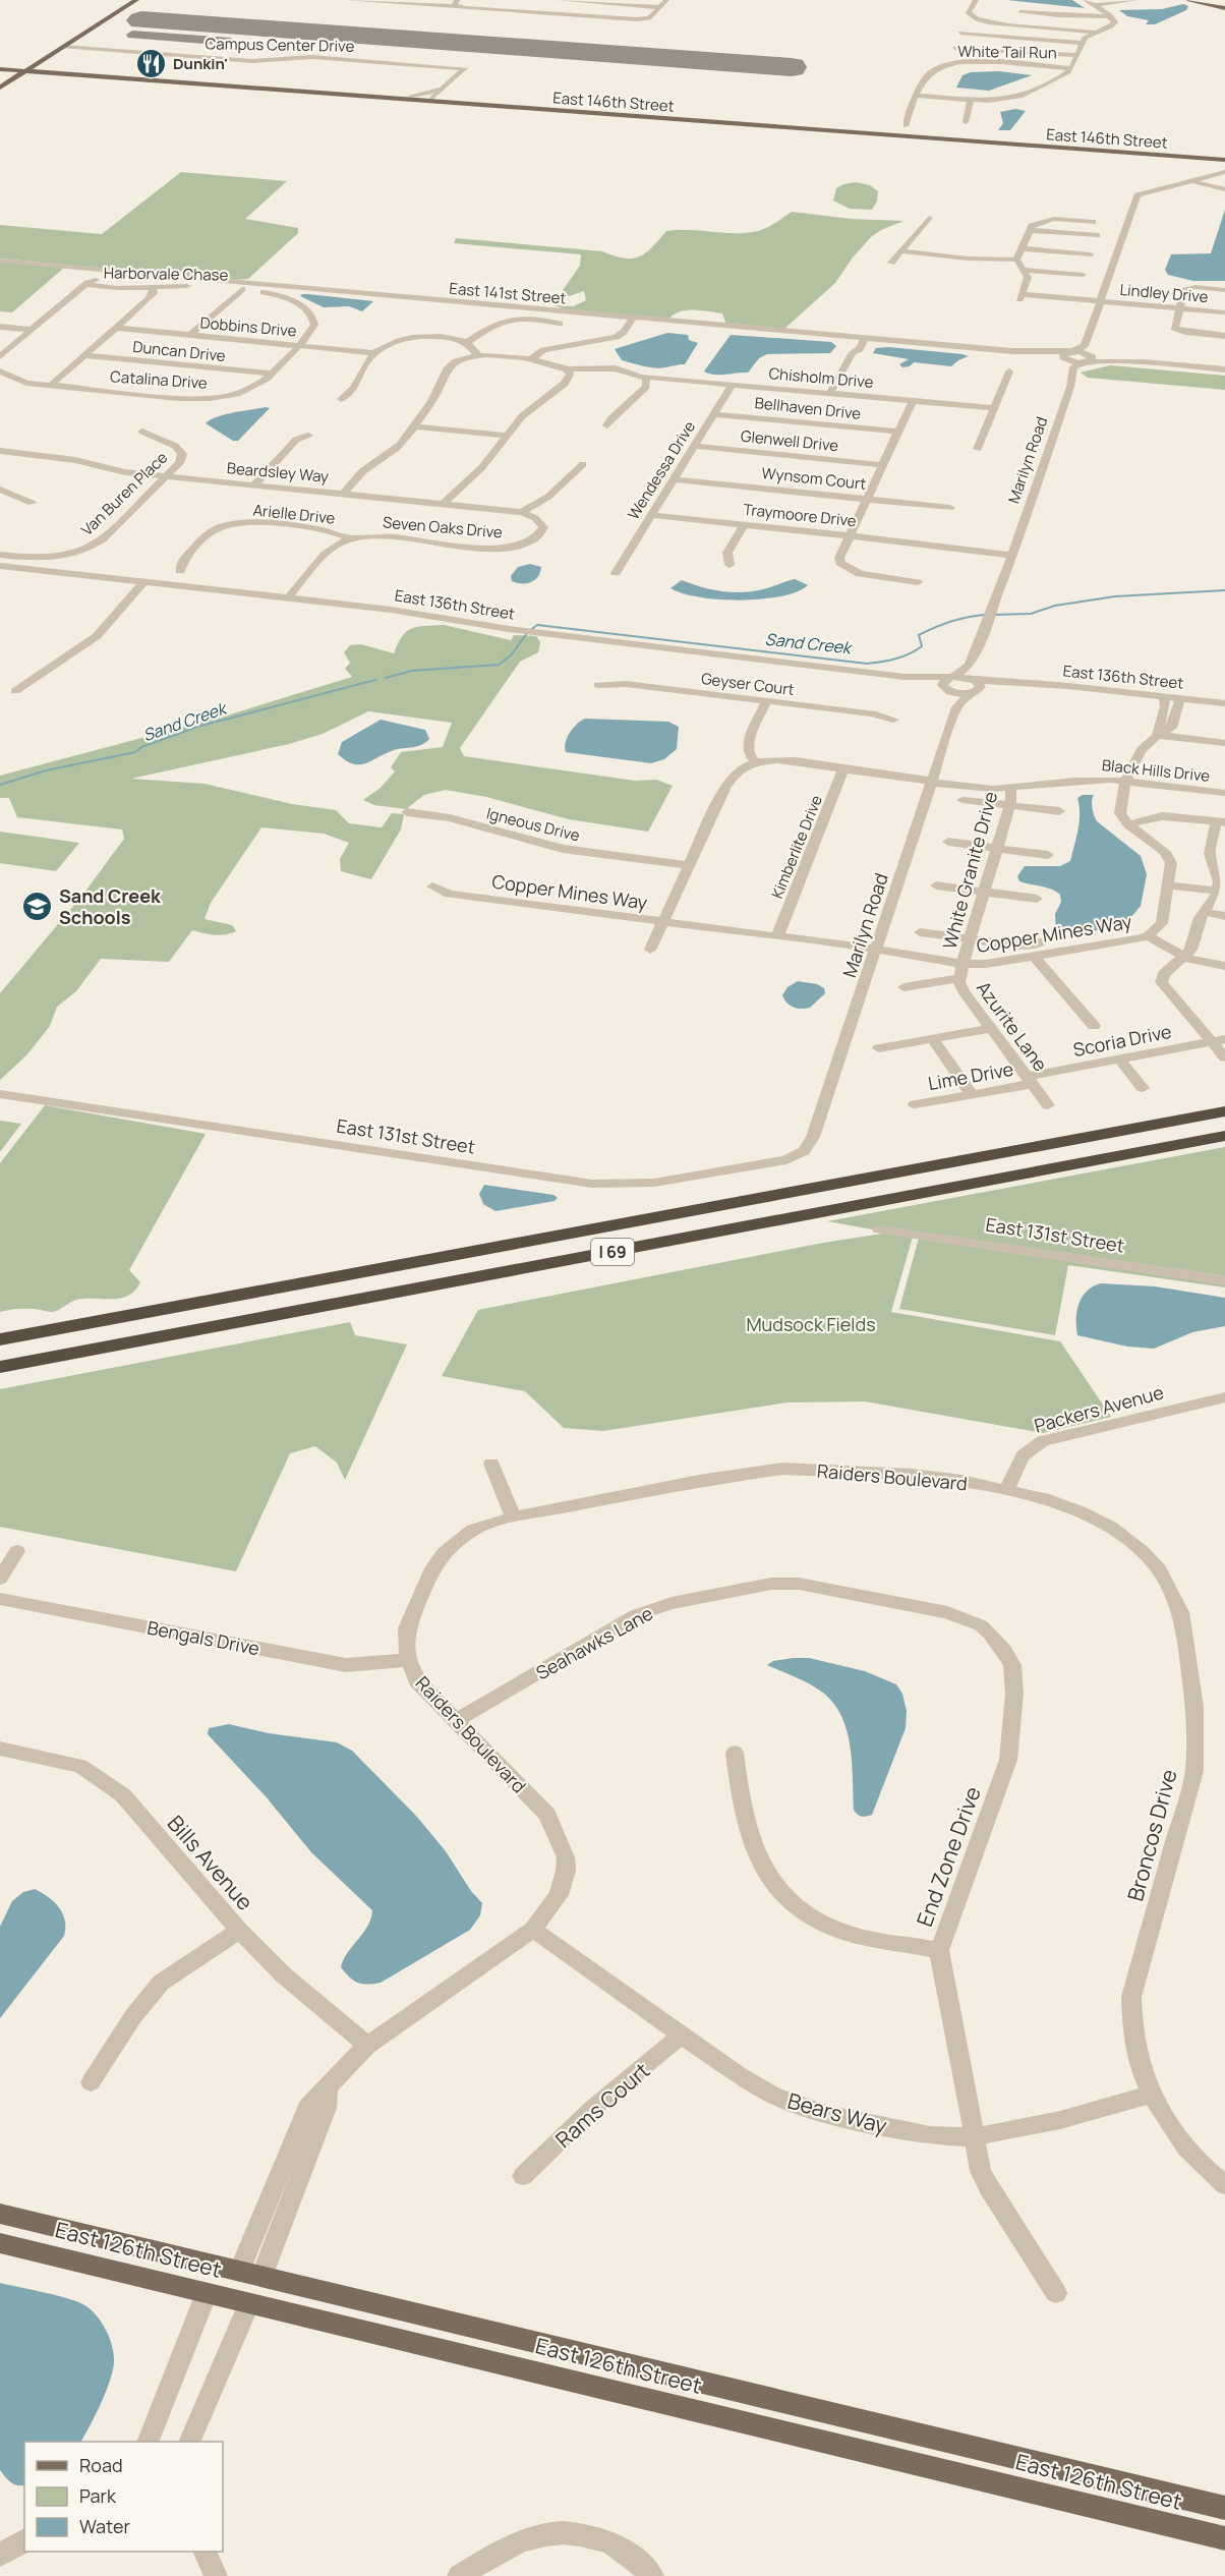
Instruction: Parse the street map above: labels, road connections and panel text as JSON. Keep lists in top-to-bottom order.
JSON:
{
  "streets": {
    "highway": ["I 69"],
    "main road": ["East 146th Street", "East 126th Street"],
    "street": [
      "Campus Center Drive",
      "White Tail Run",
      "Harborvale Chase",
      "East 141st Street",
      "Lindley Drive",
      "Dobbins Drive",
      "Duncan Drive",
      "Chisholm Drive",
      "Catalina Drive",
      "Bellhaven Drive",
      "Glenwell Drive",
      "Marilyn Road",
      "Wendessa Drive",
      "Beardsley Way",
      "Wynsom Court",
      "Van Buren Place",
      "Arielle Drive",
      "Traymoore Drive",
      "Seven Oaks Drive",
      "East 136th Street",
      "Geyser Court",
      "Black Hills Drive",
      "Igneous Drive",
      "Kimberlite Drive",
      "White Granite Drive",
      "Copper Mines Way",
      "Azurite Lane",
      "Scoria Drive",
      "Lime Drive",
      "East 131st Street",
      "Packers Avenue",
      "Raiders Boulevard",
      "Bengals Drive",
      "Seahawks Lane",
      "Broncos Drive",
      "End Zone Drive",
      "Bills Avenue",
      "Rams Court",
      "Bears Way"
    ]
  },
  "crossings": [
    ["Campus Center Drive", "East 146th Street"],
    ["Harborvale Chase", "Dobbins Drive"],
    ["Harborvale Chase", "Catalina Drive"],
    ["East 141st Street", "Marilyn Road"],
    ["Dobbins Drive", "Catalina Drive"],
    ["Duncan Drive", "Catalina Drive"],
    ["Chisholm Drive", "Wendessa Drive"],
    ["Bellhaven Drive", "Wendessa Drive"],
    ["Glenwell Drive", "Wendessa Drive"],
    ["Marilyn Road", "Traymoore Drive"],
    ["Marilyn Road", "East 136th Street"],
    ["Marilyn Road", "Black Hills Drive"],
    ["Marilyn Road", "Copper Mines Way"],
    ["Marilyn Road", "East 131st Street"],
    ["Wendessa Drive", "Wynsom Court"],
    ["Wendessa Drive", "Traymoore Drive"],
    ["Beardsley Way", "Van Buren Place"],
    ["Beardsley Way", "Seven Oaks Drive"],
    ["Arielle Drive", "Seven Oaks Drive"],
    ["Seven Oaks Drive", "East 136th Street"],
    ["Black Hills Drive", "Kimberlite Drive"],
    ["Black Hills Drive", "White Granite Drive"],
    ["Kimberlite Drive", "Copper Mines Way"],
    ["White Granite Drive", "Copper Mines Way"],
    ["White Granite Drive", "Azurite Lane"],
    ["Copper Mines Way", "Azurite Lane"],
    ["Azurite Lane", "Scoria Drive"],
    ["Azurite Lane", "Lime Drive"],
    ["Scoria Drive", "Lime Drive"],
    ["Packers Avenue", "Raiders Boulevard"],
    ["Packers Avenue", "Broncos Drive"],
    ["Raiders Boulevard", "Bengals Drive"],
    ["Raiders Boulevard", "Seahawks Lane"],
    ["Raiders Boulevard", "Broncos Drive"],
    ["Raiders Boulevard", "Bills Avenue"],
    ["Raiders Boulevard", "Bears Way"],
    ["Raiders Boulevard", "East 126th Street"],
    ["Seahawks Lane", "End Zone Drive"],
    ["Broncos Drive", "Bears Way"],
    ["End Zone Drive", "Bears Way"],
    ["Rams Court", "Bears Way"]
  ],
  "water": ["Sand Creek"],
  "parks": ["Mudsock Fields"],
  "places": {
    "restaurant": ["Dunkin'"],
    "school or university": ["Sand Creek Schools"]
  },
  "legend": ["Road", "Park", "Water"]
}
